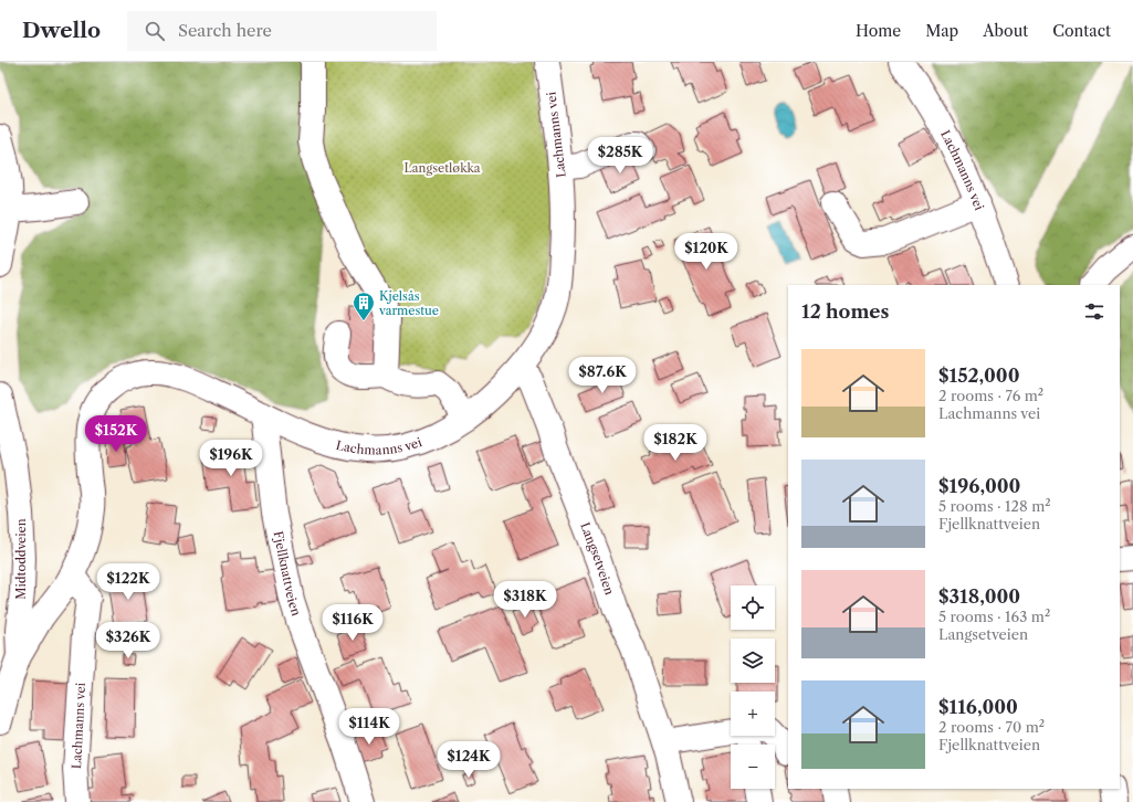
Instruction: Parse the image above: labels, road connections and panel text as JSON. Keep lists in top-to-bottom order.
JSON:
{
  "streets": {
    "street": [
      "Lachmanns vei",
      "Midtoddveien",
      "Langsetveien",
      "Fjellknattveien"
    ]
  },
  "crossings": [
    ["Lachmanns vei", "Midtoddveien"],
    ["Lachmanns vei", "Langsetveien"],
    ["Lachmanns vei", "Fjellknattveien"]
  ],
  "parks": ["Langsetløkka"],
  "places": {
    "building": ["Kjelsås varmestue"]
  },
  "page": {
    "header": "Dwello",
    "search": "Search here",
    "nav": [
      "Home",
      "Map",
      "About",
      "Contact"
    ],
    "price": [
      "$285K",
      "$120K",
      "$87.6K",
      "$152K",
      "$182K",
      "$196K",
      "$122K",
      "$318K",
      "$116K",
      "$326K",
      "$114K",
      "$124K"
    ],
    "heading": "12 homes",
    "list": [
      {
        "name": "$152,000",
        "note": "2 rooms · 76 m² · Lachmanns vei"
      },
      {
        "name": "$196,000",
        "note": "5 rooms · 128 m² · Fjellknattveien"
      },
      {
        "name": "$318,000",
        "note": "5 rooms · 163 m² · Langsetveien"
      },
      {
        "name": "$116,000",
        "note": "2 rooms · 70 m² · Fjellknattveien"
      }
    ],
    "map_buttons": ["+", "−"]
  }
}
